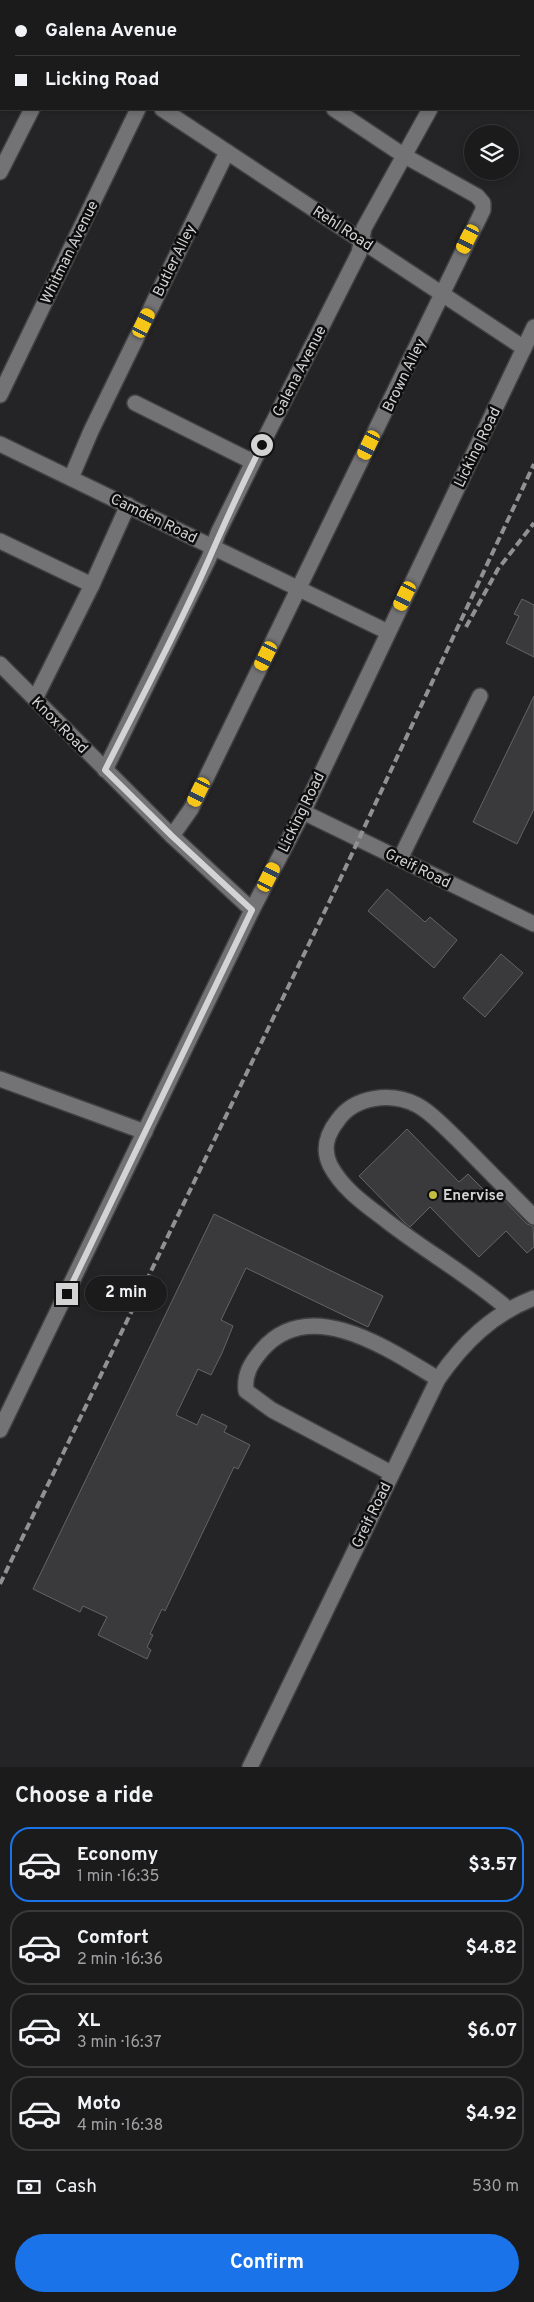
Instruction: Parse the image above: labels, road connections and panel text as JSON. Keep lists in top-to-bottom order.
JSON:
{
  "streets": {
    "street": [
      "Rehl Road",
      "Whitman Avenue",
      "Butler Alley",
      "Galena Avenue",
      "Brown Alley",
      "Licking Road",
      "Camden Road",
      "Knox Road",
      "Greif Road"
    ]
  },
  "crossings": [
    ["Rehl Road", "Butler Alley"],
    ["Rehl Road", "Galena Avenue"],
    ["Rehl Road", "Brown Alley"],
    ["Rehl Road", "Licking Road"],
    ["Butler Alley", "Camden Road"],
    ["Galena Avenue", "Brown Alley"],
    ["Galena Avenue", "Camden Road"],
    ["Galena Avenue", "Knox Road"],
    ["Brown Alley", "Camden Road"],
    ["Brown Alley", "Knox Road"],
    ["Licking Road", "Camden Road"],
    ["Licking Road", "Knox Road"],
    ["Licking Road", "Greif Road"]
  ],
  "places": ["Enervise"],
  "page": {
    "banner": ["Galena Avenue", "Licking Road"],
    "bubble": "2 min",
    "heading": "Choose a ride",
    "list": [
      {
        "name": "Economy",
        "note": "1 min · 16:35",
        "value": "$3.57"
      },
      {
        "name": "Comfort",
        "note": "2 min · 16:36",
        "value": "$4.82"
      },
      {
        "name": "XL",
        "note": "3 min · 16:37",
        "value": "$6.07"
      },
      {
        "name": "Moto",
        "note": "4 min · 16:38",
        "value": "$4.92"
      }
    ],
    "pay": ["Cash", "530 m"],
    "buttons": "Confirm"
  }
}
